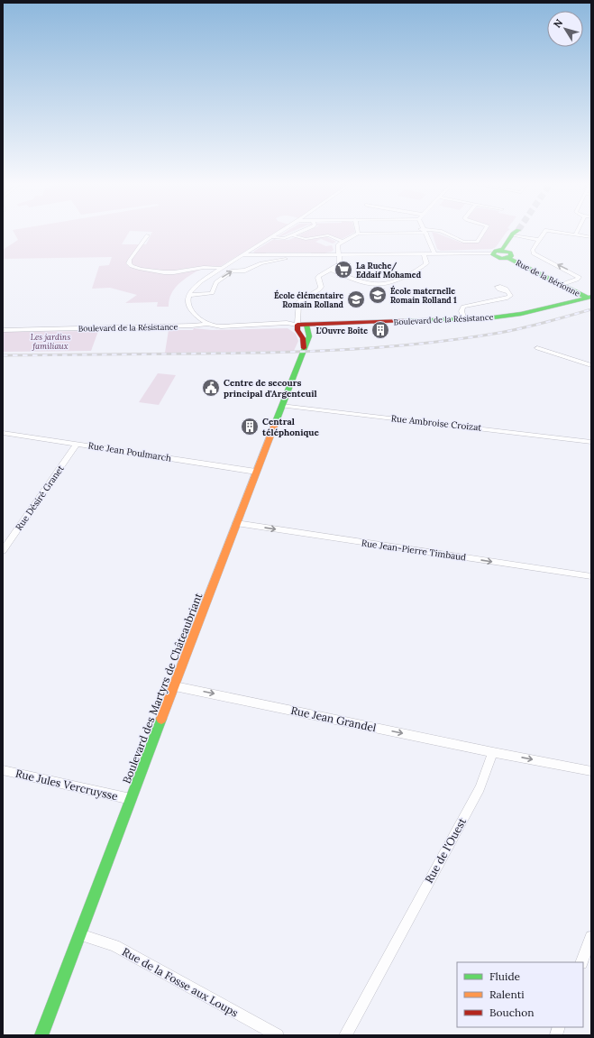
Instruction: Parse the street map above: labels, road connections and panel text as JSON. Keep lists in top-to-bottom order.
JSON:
{
  "streets": {
    "main road": ["Rue de la Bérionne", "Boulevard de la Résistance", "Boulevard des Martyrs de Châteaubriant"],
    "street": [
      "Rue Ambroise Croizat",
      "Rue Jean Poulmarch",
      "Rue Désiré Granet",
      "Rue Jean-Pierre Timbaud",
      "Rue Jean Grandel",
      "Rue Jules Vercruysse",
      "Rue de l'Ouest",
      "Rue de la Fosse aux Loups"
    ]
  },
  "crossings": [
    ["Rue de la Bérionne", "Boulevard de la Résistance"],
    ["Rue Ambroise Croizat", "Boulevard des Martyrs de Châteaubriant"],
    ["Rue Jean Poulmarch", "Rue Désiré Granet"],
    ["Rue Jean Poulmarch", "Boulevard des Martyrs de Châteaubriant"],
    ["Rue Jean-Pierre Timbaud", "Boulevard des Martyrs de Châteaubriant"],
    ["Boulevard des Martyrs de Châteaubriant", "Rue Jean Grandel"],
    ["Boulevard des Martyrs de Châteaubriant", "Rue Jules Vercruysse"],
    ["Boulevard des Martyrs de Châteaubriant", "Rue de la Fosse aux Loups"],
    ["Rue Jean Grandel", "Rue de l'Ouest"]
  ],
  "one_way": ["Rue Jean-Pierre Timbaud", "Rue Jean Grandel"],
  "parks": ["Les jardins familiaux"],
  "places": {
    "supermarket": ["La Ruche/ Eddaif Mohamed"],
    "school or university": ["École maternelle Romain Rolland 1", "École élémentaire Romain Rolland"],
    "building": ["L'Ouvre Boîte", "Central téléphonique"],
    "public building": ["Centre de secours principal d'Argenteuil"]
  },
  "legend": ["Fluide", "Ralenti", "Bouchon"],
  "north": "top left"
}
